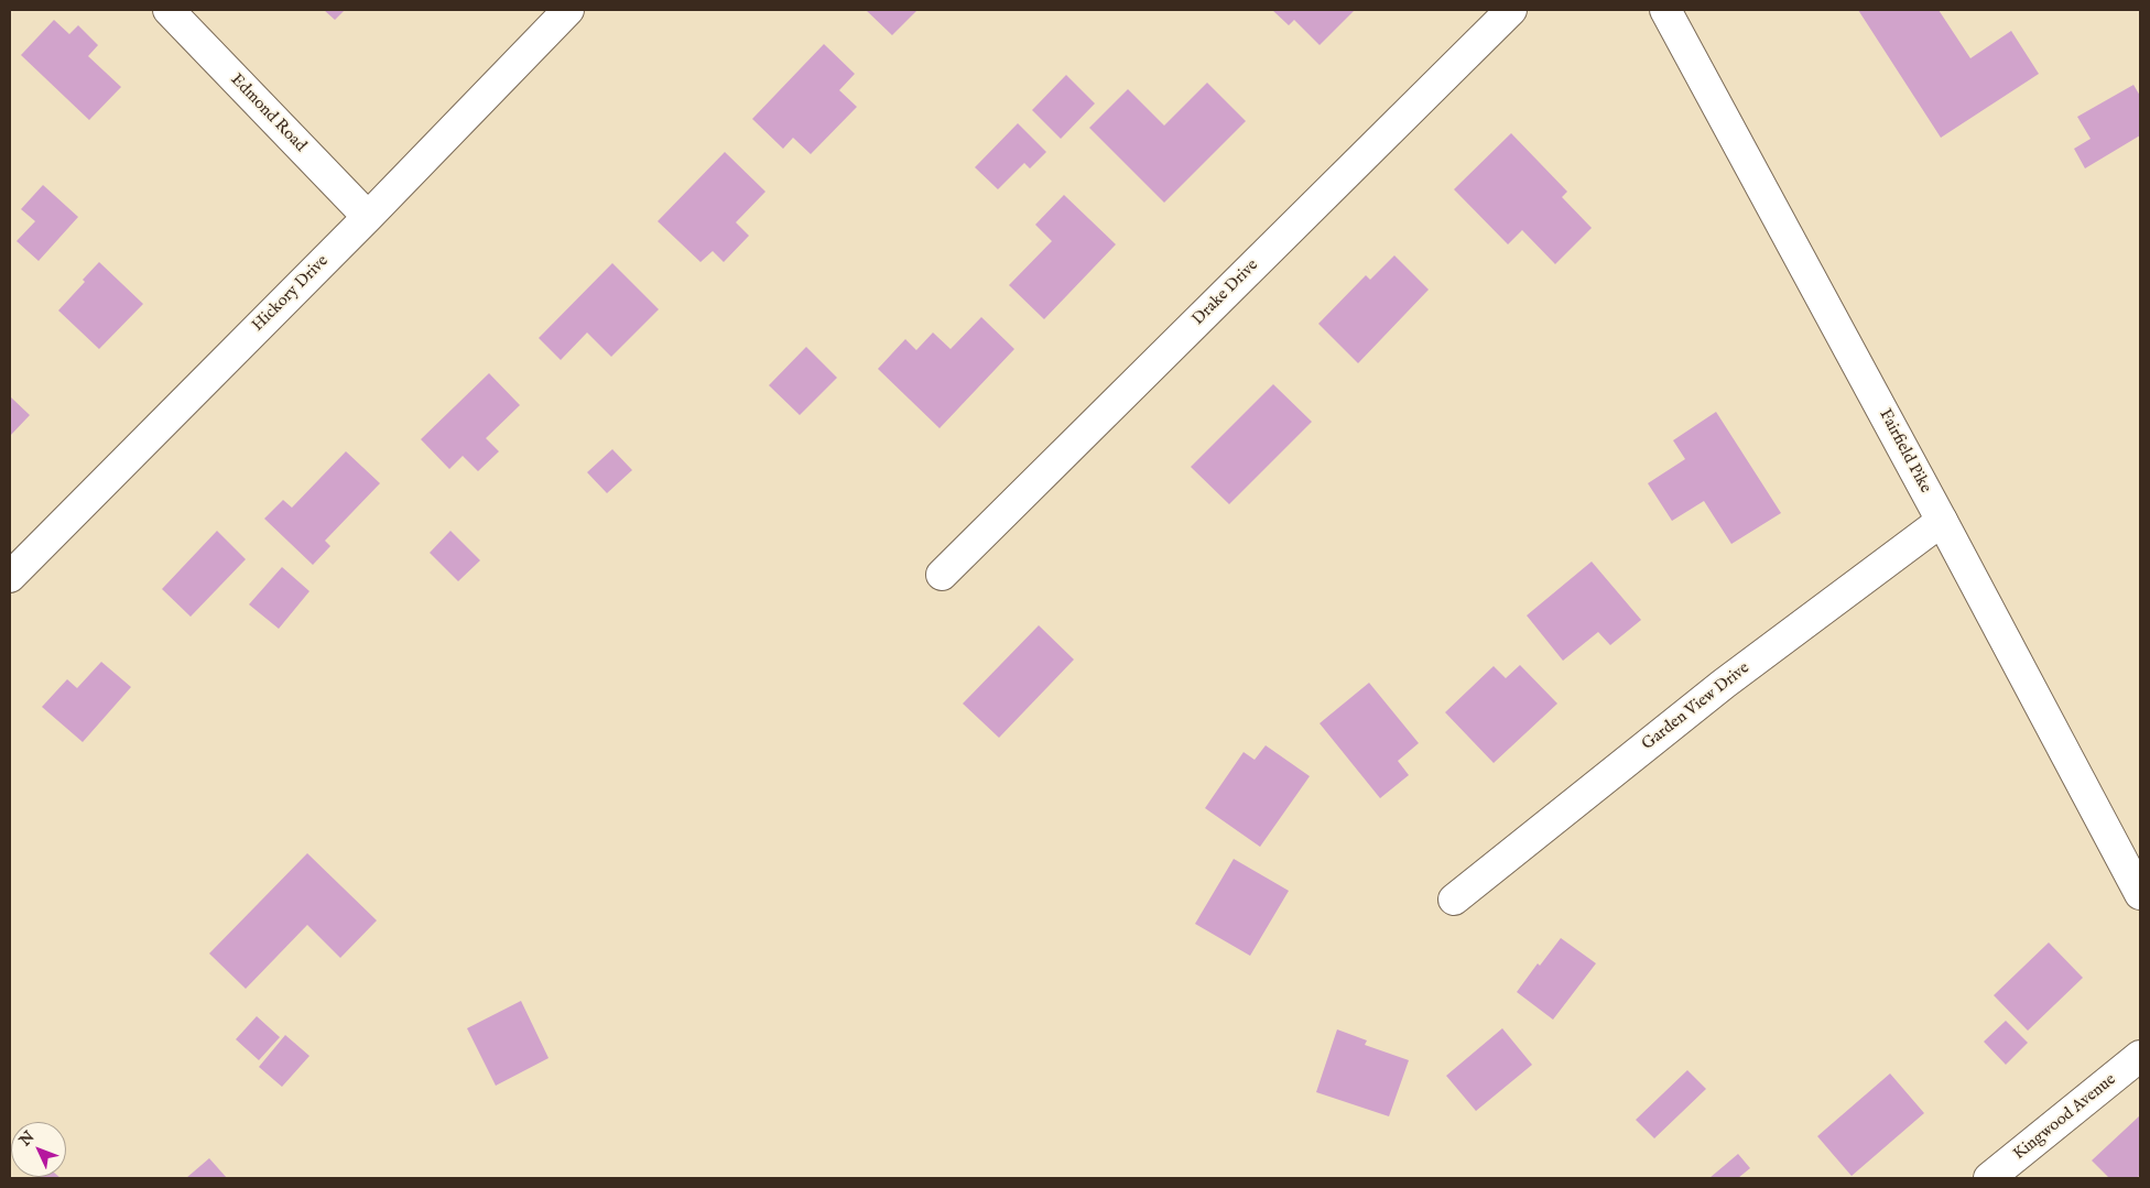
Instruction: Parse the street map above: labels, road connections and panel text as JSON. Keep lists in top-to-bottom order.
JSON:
{
  "streets": {
    "street": [
      "Edmond Road",
      "Drake Drive",
      "Hickory Drive",
      "Fairfield Pike",
      "Garden View Drive",
      "Kingwood Avenue"
    ]
  },
  "crossings": [
    ["Edmond Road", "Hickory Drive"],
    ["Fairfield Pike", "Garden View Drive"]
  ],
  "north": "top left"
}
